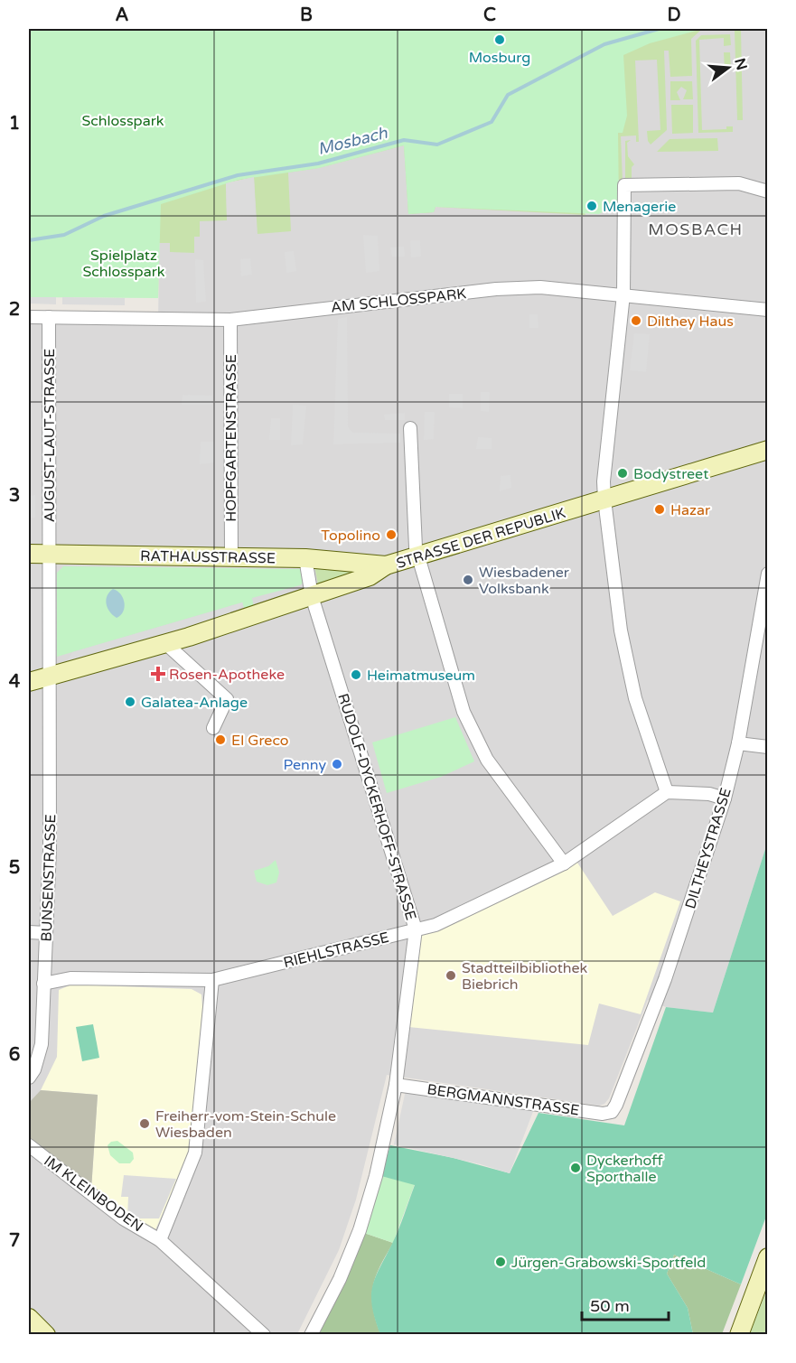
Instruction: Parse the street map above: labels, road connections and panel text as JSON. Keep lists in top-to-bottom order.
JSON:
{
  "streets": {
    "street": [
      "AM SCHLOSSPARK",
      "AUGUST-LAUT-STRASSE",
      "HOPFGARTENSTRASSE",
      "STRASSE DER REPUBLIK",
      "RATHAUSSTRASSE",
      "RUDOLF-DYCKERHOFF-STRASSE",
      "DILTHEYSTRASSE",
      "BUNSENSTRASSE",
      "RIEHLSTRASSE",
      "BERGMANNSTRASSE",
      "IM KLEINBODEN"
    ]
  },
  "crossings": [
    ["AM SCHLOSSPARK", "AUGUST-LAUT-STRASSE"],
    ["AM SCHLOSSPARK", "HOPFGARTENSTRASSE"],
    ["AUGUST-LAUT-STRASSE", "STRASSE DER REPUBLIK"],
    ["AUGUST-LAUT-STRASSE", "RATHAUSSTRASSE"],
    ["AUGUST-LAUT-STRASSE", "BUNSENSTRASSE"],
    ["HOPFGARTENSTRASSE", "RATHAUSSTRASSE"],
    ["STRASSE DER REPUBLIK", "RATHAUSSTRASSE"],
    ["STRASSE DER REPUBLIK", "RUDOLF-DYCKERHOFF-STRASSE"],
    ["STRASSE DER REPUBLIK", "BUNSENSTRASSE"],
    ["RATHAUSSTRASSE", "RUDOLF-DYCKERHOFF-STRASSE"],
    ["RUDOLF-DYCKERHOFF-STRASSE", "RIEHLSTRASSE"],
    ["RUDOLF-DYCKERHOFF-STRASSE", "BERGMANNSTRASSE"],
    ["DILTHEYSTRASSE", "BERGMANNSTRASSE"],
    ["BUNSENSTRASSE", "RIEHLSTRASSE"]
  ],
  "districts": ["MOSBACH"],
  "water": ["Mosbach"],
  "parks": ["Schlosspark", "Spielplatz Schlosspark"],
  "places": {
    "other": [
      "Mosburg",
      "Menagerie",
      "Dilthey Haus",
      "Bodystreet",
      "Hazar",
      "Topolino",
      "Wiesbadener Volksbank",
      "Heimatmuseum",
      "Galatea-Anlage",
      "El Greco",
      "Penny",
      "Stadtteilbibliothek Biebrich",
      "Freiherr-vom-Stein-Schule Wiesbaden",
      "Dyckerhoff Sporthalle",
      "Jürgen-Grabowski-Sportfeld"
    ],
    "health": ["Rosen-Apotheke"]
  },
  "scale_bar": "50 m",
  "north": "right",
  "grid": {
    "columns": [
      "A",
      "B",
      "C",
      "D"
    ],
    "rows": [
      "1",
      "2",
      "3",
      "4",
      "5",
      "6",
      "7"
    ]
  }
}
